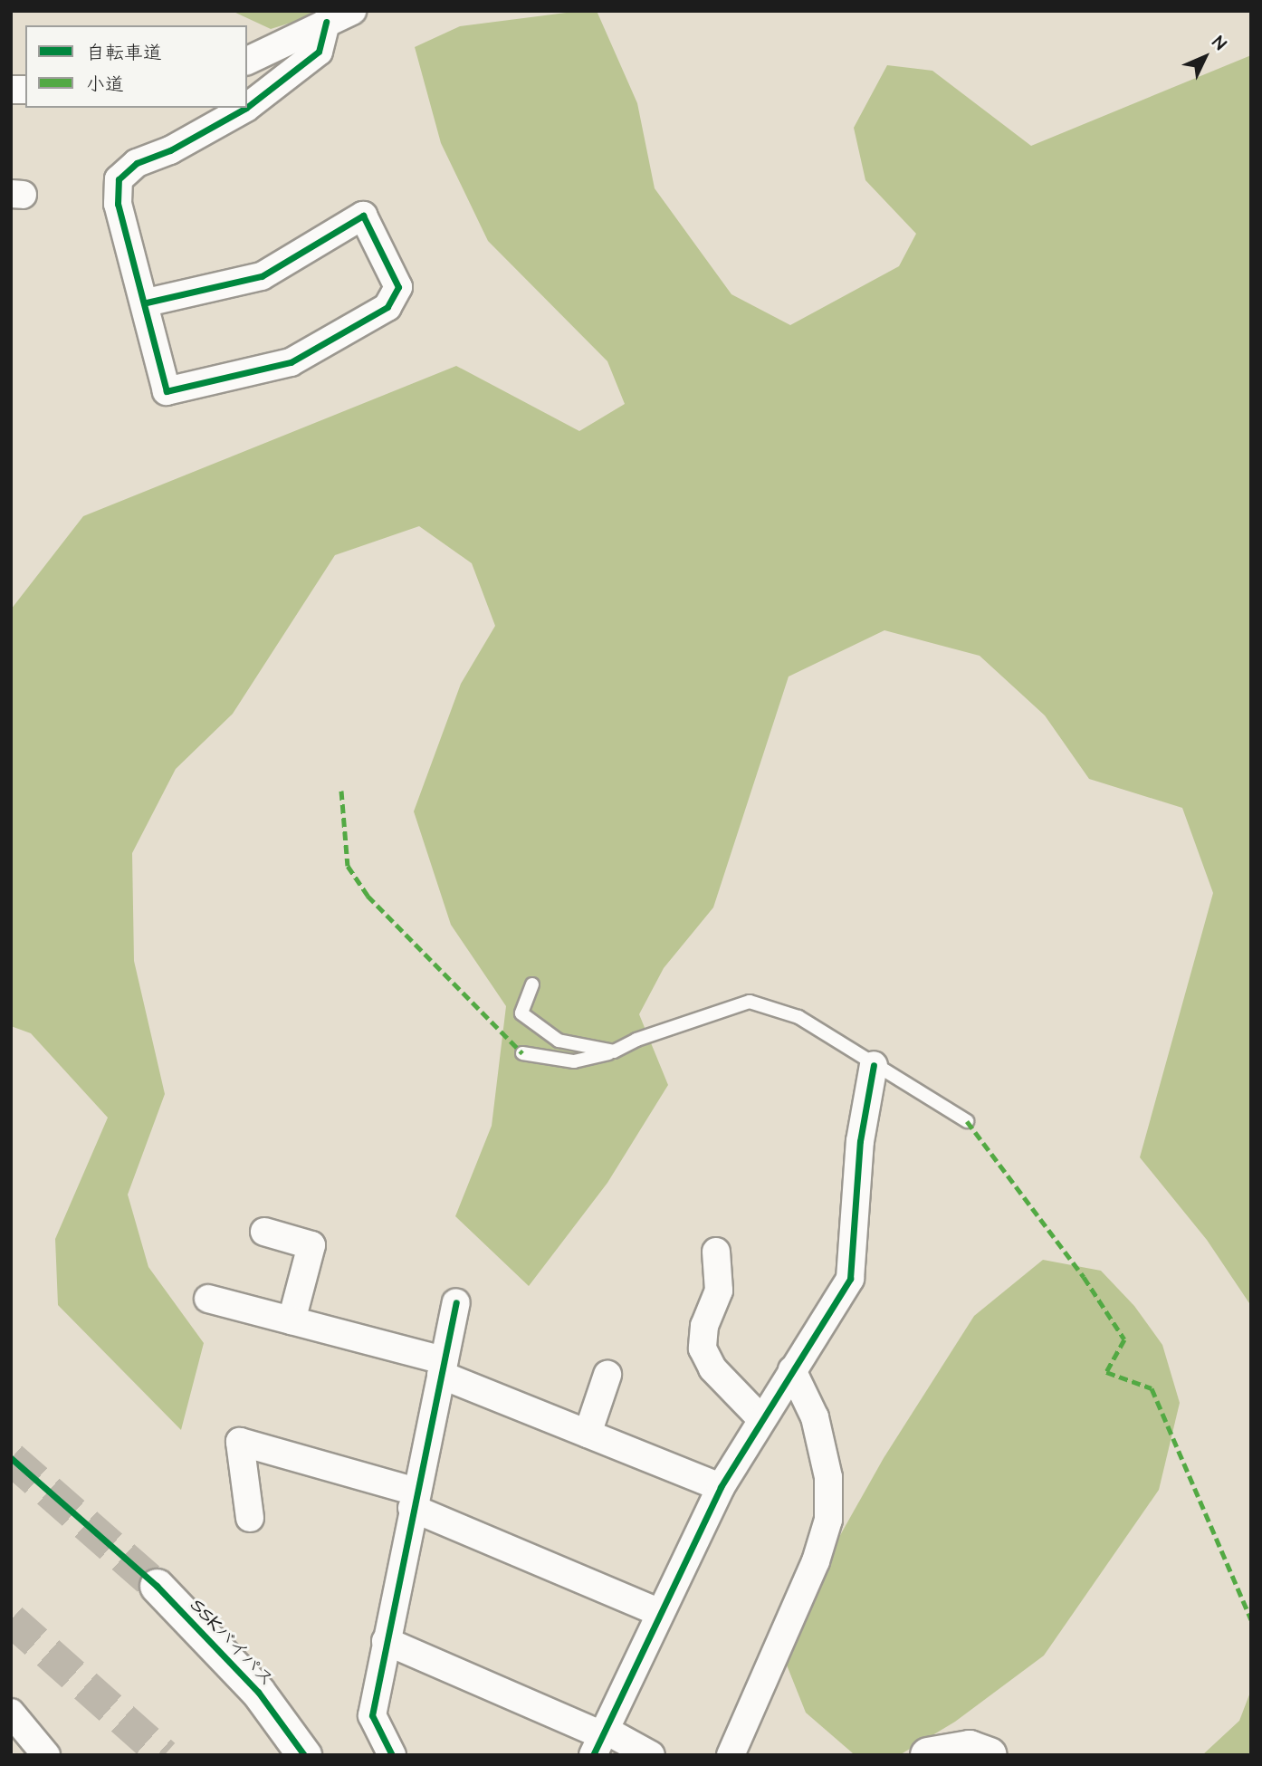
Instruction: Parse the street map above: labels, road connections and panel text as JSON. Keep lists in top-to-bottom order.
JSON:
{
  "streets": {
    "street": ["SSKバイパス"]
  },
  "legend": ["自転車道", "小道"],
  "north": "top right"
}
